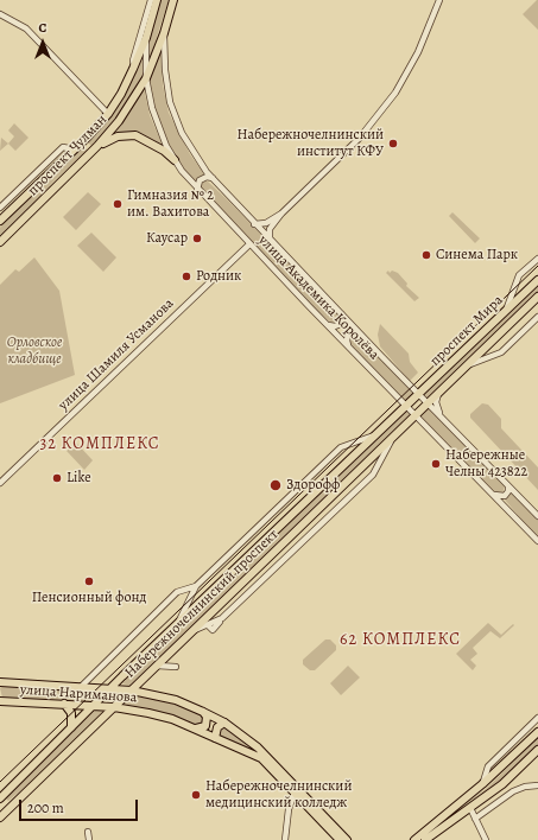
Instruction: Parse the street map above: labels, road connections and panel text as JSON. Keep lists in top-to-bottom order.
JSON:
{
  "streets": {
    "main road": [
      "проспект Чулман",
      "проспект Мира",
      "Набережночелнинский проспект",
      "улица Нариманова"
    ],
    "street": ["улица Академика Королёва", "улица Шамиля Усманова"]
  },
  "crossings": [
    ["проспект Чулман", "улица Академика Королёва"],
    ["улица Академика Королёва", "проспект Мира"],
    ["улица Академика Королёва", "улица Шамиля Усманова"],
    ["улица Академика Королёва", "Набережночелнинский проспект"],
    ["проспект Мира", "Набережночелнинский проспект"],
    ["Набережночелнинский проспект", "улица Нариманова"]
  ],
  "districts": ["32 КОМПЛЕКС", "62 КОМПЛЕКС"],
  "parks": ["Орловское кладбище"],
  "places": [
    "Набережночелнинский институт КФУ",
    "Гимназия № 2 им. Вахитова",
    "Каусар",
    "Синема Парк",
    "Родник",
    "Набережные Челны 423822",
    "Like",
    "Здорофф",
    "Пенсионный фонд",
    "Набережночелнинский медицинский колледж"
  ],
  "scale_bar": "200 m",
  "north": "top"
}
